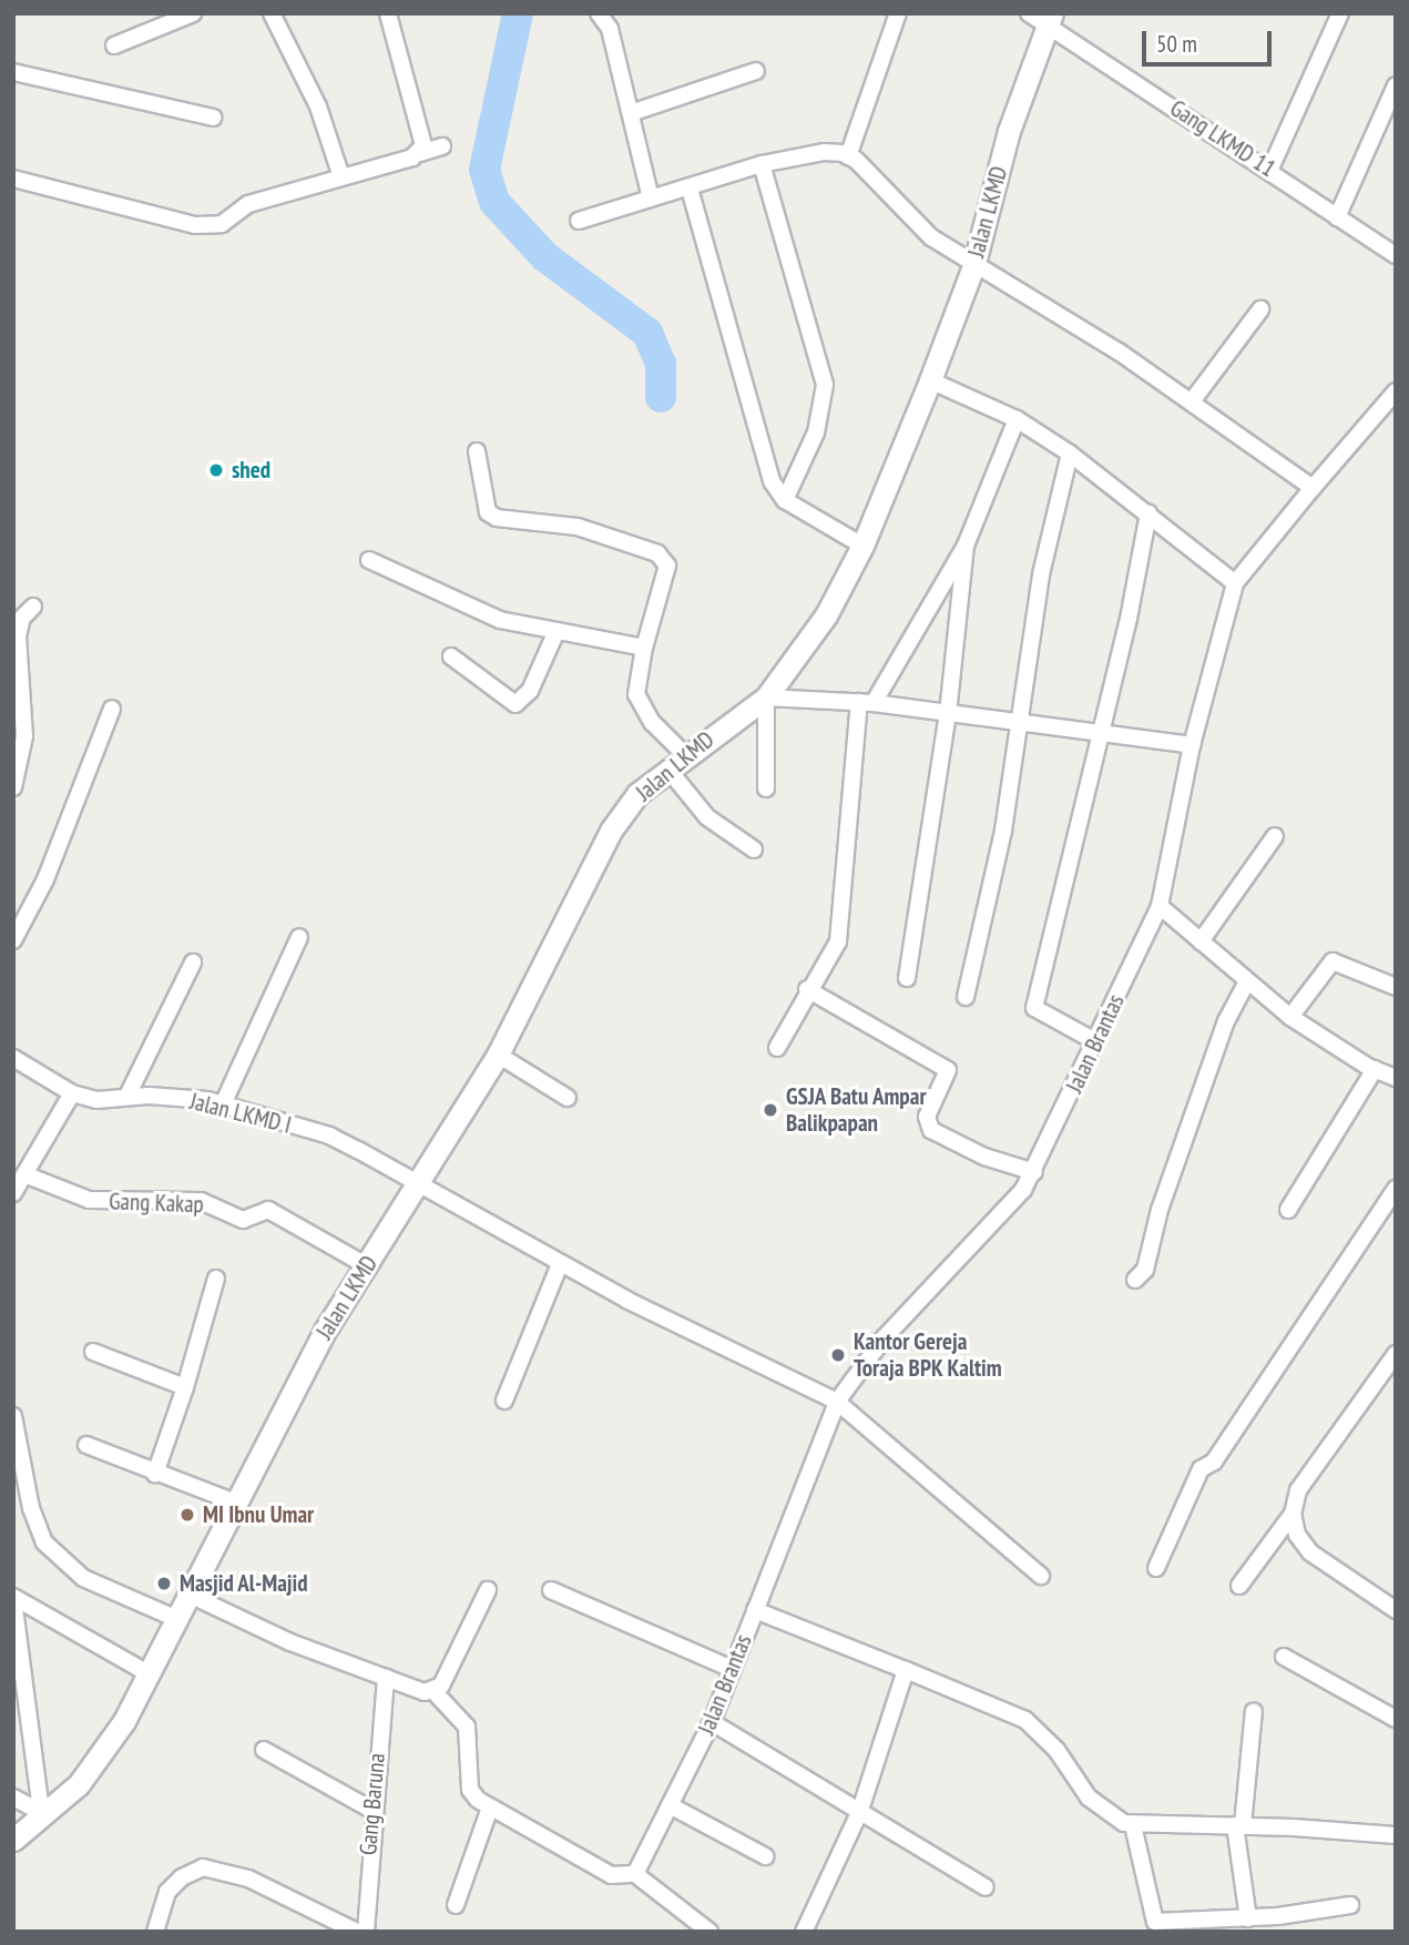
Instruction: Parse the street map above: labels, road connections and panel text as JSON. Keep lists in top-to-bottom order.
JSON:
{
  "streets": {
    "street": [
      "Gang LKMD 11",
      "Jalan LKMD",
      "Jalan Brantas",
      "Jalan LKMD I",
      "Gang Kakap",
      "Gang Baruna"
    ]
  },
  "crossings": [
    ["Gang LKMD 11", "Jalan LKMD"],
    ["Jalan LKMD", "Jalan LKMD I"],
    ["Jalan LKMD", "Gang Kakap"]
  ],
  "places": [
    "shed",
    "GSJA Batu Ampar Balikpapan",
    "Kantor Gereja Toraja BPK Kaltim",
    "MI Ibnu Umar",
    "Masjid Al-Majid"
  ],
  "scale_bar": "50 m"
}
